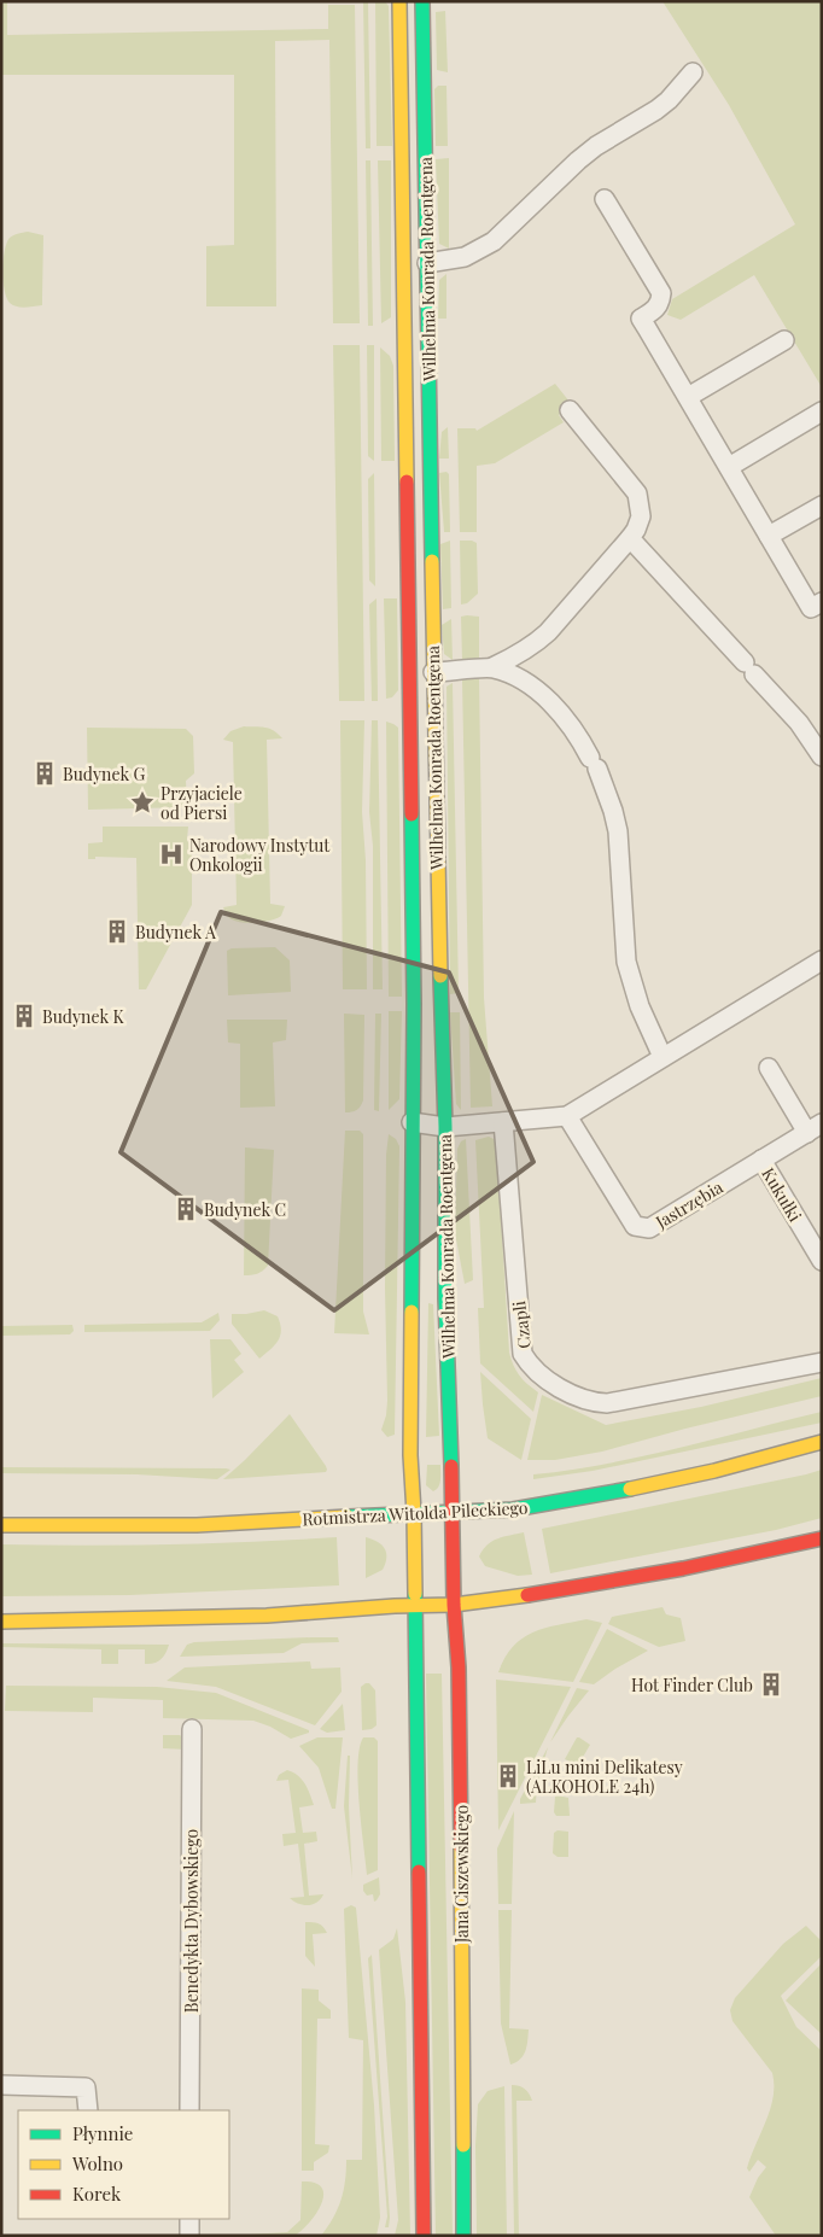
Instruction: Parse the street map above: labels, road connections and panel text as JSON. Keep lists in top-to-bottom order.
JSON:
{
  "streets": {
    "street": [
      "Wilhelma Konrada Roentgena",
      "Kukułki",
      "Jastrzębia",
      "Czapli",
      "Rotmistrza Witolda Pileckiego",
      "Jana Ciszewskiego",
      "Benedykta Dybowskiego"
    ]
  },
  "crossings": [
    ["Wilhelma Konrada Roentgena", "Rotmistrza Witolda Pileckiego"],
    ["Wilhelma Konrada Roentgena", "Jana Ciszewskiego"],
    ["Kukułki", "Jastrzębia"],
    ["Rotmistrza Witolda Pileckiego", "Jana Ciszewskiego"]
  ],
  "places": {
    "building": [
      "Budynek G",
      "Budynek A",
      "Budynek K",
      "Budynek C",
      "Hot Finder Club",
      "LiLu mini Delikatesy (ALKOHOLE 24h)"
    ],
    "place": ["Przyjaciele od Piersi"],
    "hospital": ["Narodowy Instytut Onkologii"]
  },
  "legend": ["Płynnie", "Wolno", "Korek"]
}
